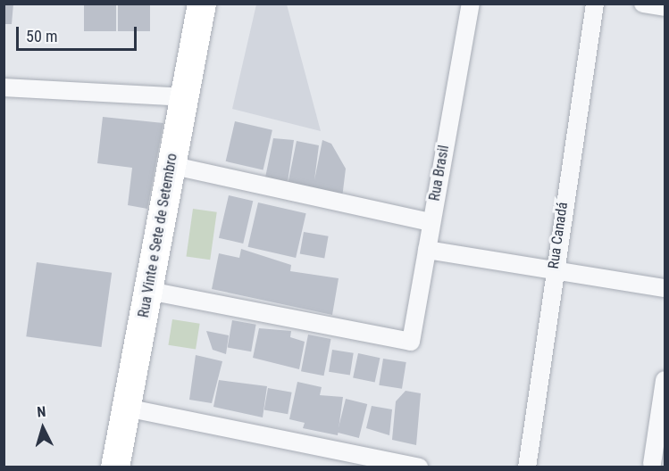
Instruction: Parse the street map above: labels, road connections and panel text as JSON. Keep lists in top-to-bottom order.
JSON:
{
  "streets": {
    "main road": ["Rua Vinte e Sete de Setembro"],
    "street": ["Rua Brasil", "Rua Canadá"]
  },
  "crossings": [
    ["Rua Brasil", "Rua Vinte e Sete de Setembro"]
  ],
  "scale_bar": "50 m",
  "north": "top"
}
